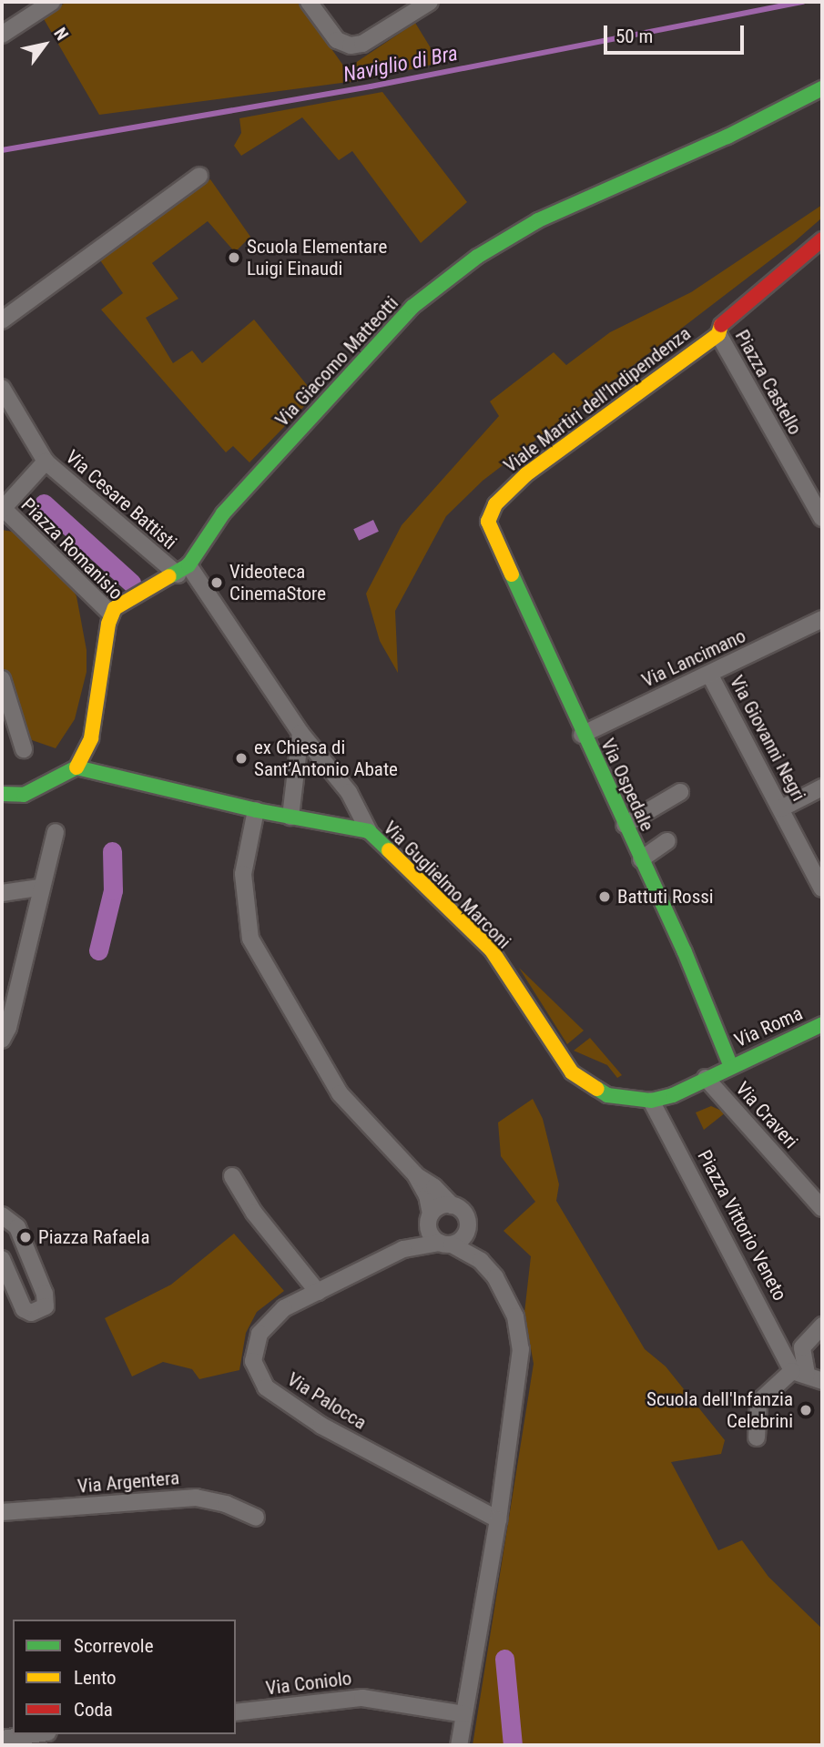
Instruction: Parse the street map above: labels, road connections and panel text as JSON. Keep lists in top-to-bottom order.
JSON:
{
  "streets": {
    "street": [
      "Via Giacomo Matteotti",
      "Piazza Castello",
      "Viale Martiri dell'Indipendenza",
      "Via Cesare Battisti",
      "Piazza Romanisio",
      "Via Lancimano",
      "Via Giovanni Negri",
      "Via Ospedale",
      "Via Guglielmo Marconi",
      "Via Roma",
      "Via Craveri",
      "Piazza Vittorio Veneto",
      "Via Palocca",
      "Via Argentera",
      "Via Coniolo"
    ]
  },
  "crossings": [
    ["Via Giacomo Matteotti", "Via Cesare Battisti"],
    ["Piazza Castello", "Viale Martiri dell'Indipendenza"],
    ["Viale Martiri dell'Indipendenza", "Via Ospedale"],
    ["Via Cesare Battisti", "Piazza Romanisio"],
    ["Via Cesare Battisti", "Via Guglielmo Marconi"],
    ["Piazza Romanisio", "Via Guglielmo Marconi"],
    ["Via Lancimano", "Via Giovanni Negri"],
    ["Via Lancimano", "Via Ospedale"],
    ["Via Ospedale", "Via Guglielmo Marconi"],
    ["Via Ospedale", "Via Roma"],
    ["Via Guglielmo Marconi", "Via Roma"],
    ["Via Guglielmo Marconi", "Via Craveri"],
    ["Via Guglielmo Marconi", "Piazza Vittorio Veneto"]
  ],
  "water": ["Naviglio di Bra"],
  "places": [
    "Scuola Elementare Luigi Einaudi",
    "Videoteca CinemaStore",
    "ex Chiesa di Sant’Antonio Abate",
    "Battuti Rossi",
    "Piazza Rafaela",
    "Scuola dell'Infanzia Celebrini"
  ],
  "legend": ["Scorrevole", "Lento", "Coda"],
  "scale_bar": "50 m",
  "north": "top right"
}
